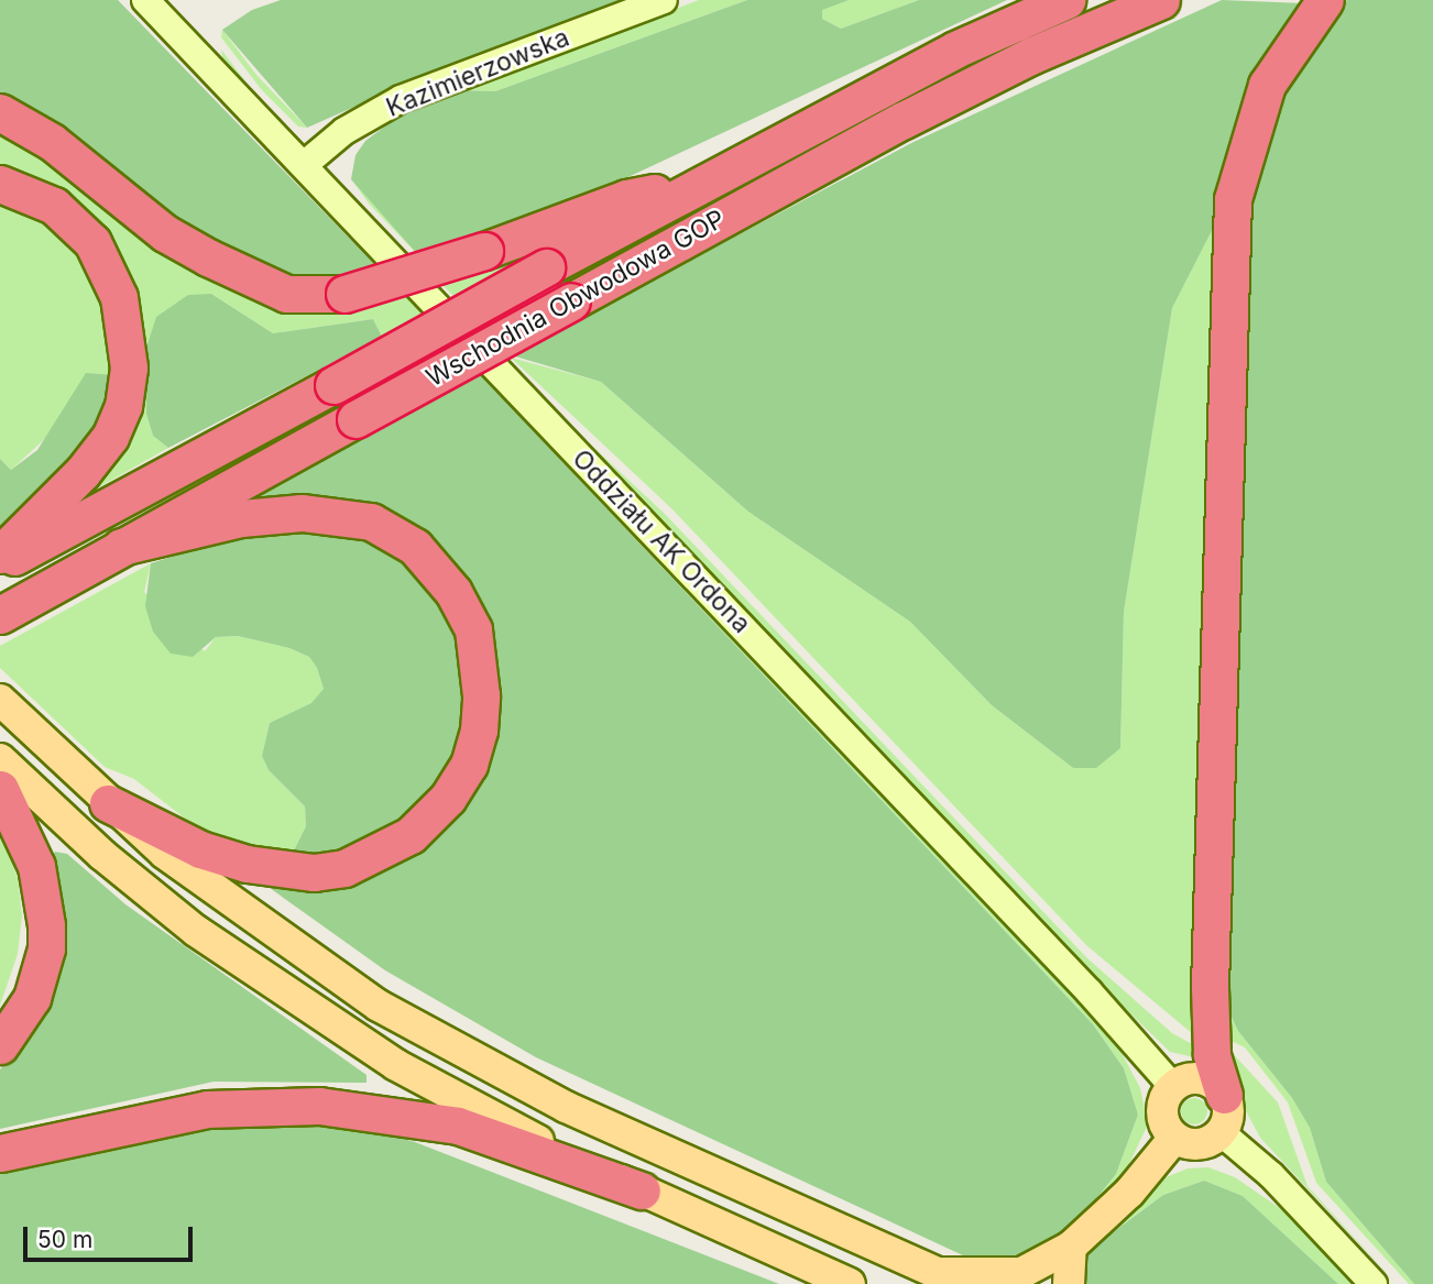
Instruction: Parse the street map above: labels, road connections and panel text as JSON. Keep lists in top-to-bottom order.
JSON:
{
  "streets": {
    "highway": ["Wschodnia Obwodowa GOP"],
    "street": ["Kazimierzowska", "Oddziału AK Ordona"]
  },
  "crossings": [
    ["Kazimierzowska", "Oddziału AK Ordona"]
  ],
  "scale_bar": "50 m"
}
